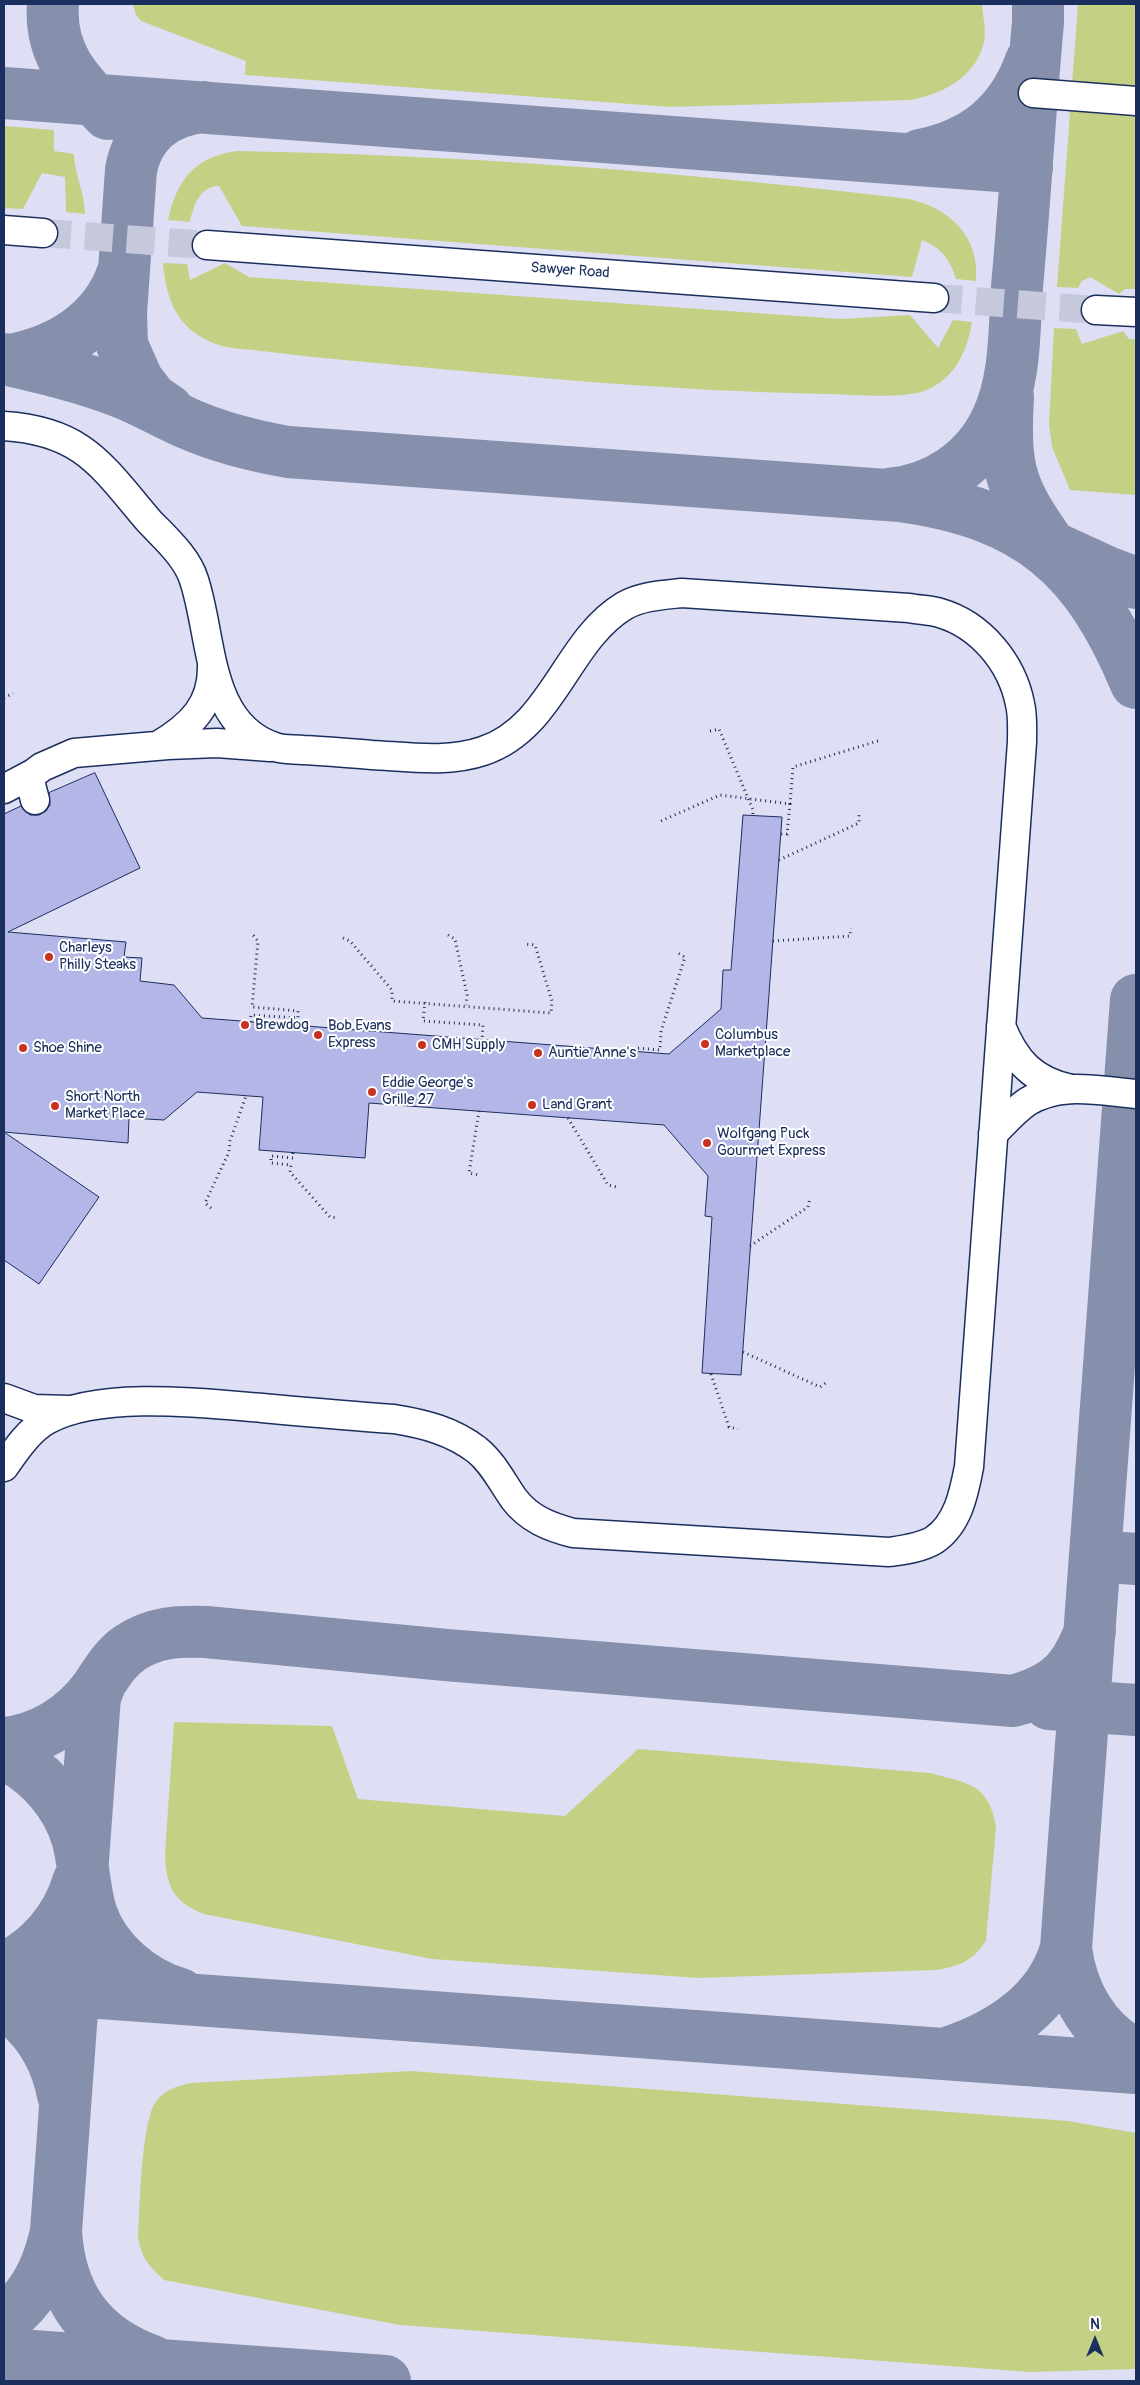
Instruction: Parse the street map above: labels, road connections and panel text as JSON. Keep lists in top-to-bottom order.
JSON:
{
  "streets": {
    "street": ["Sawyer Road"]
  },
  "places": [
    "Charleys Philly Steaks",
    "Brewdog",
    "Bob Evans Express",
    "Columbus Marketplace",
    "CMH Supply",
    "Shoe Shine",
    "Auntie Anne's",
    "Eddie George's Grille 27",
    "Land Grant",
    "Short North Market Place",
    "Wolfgang Puck Gourmet Express"
  ],
  "north": "top"
}
